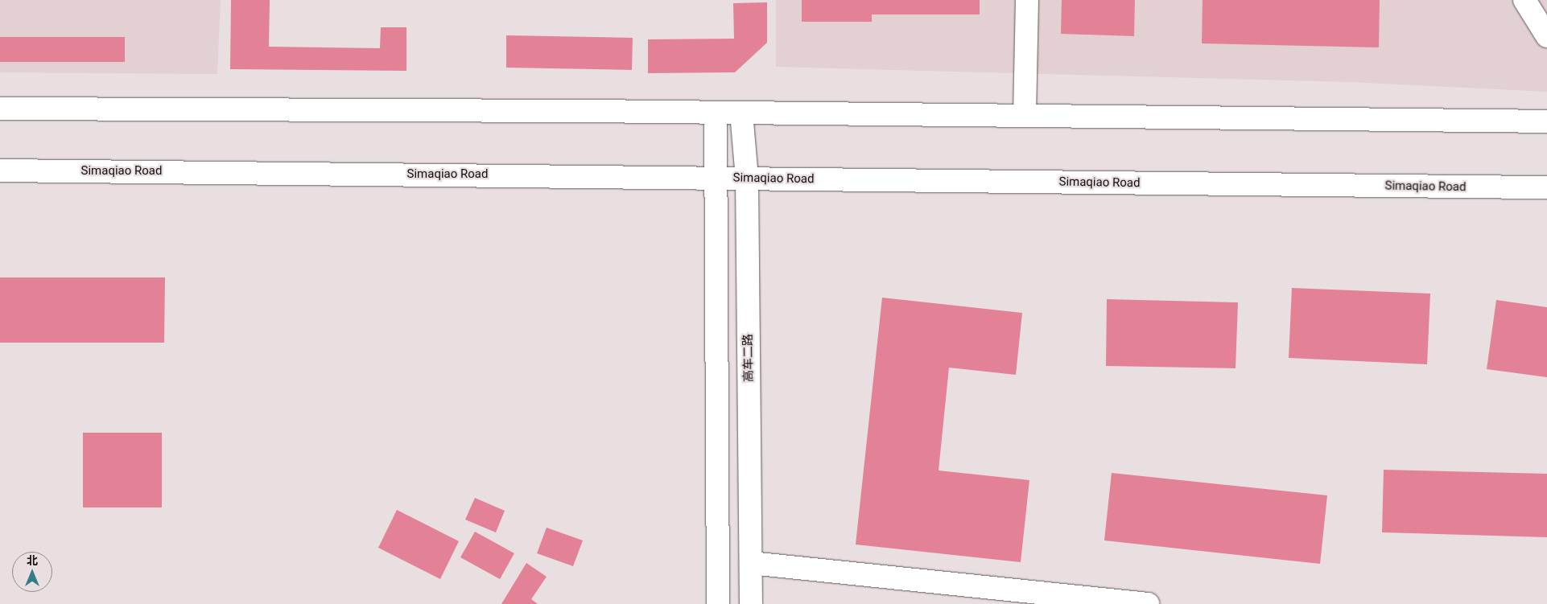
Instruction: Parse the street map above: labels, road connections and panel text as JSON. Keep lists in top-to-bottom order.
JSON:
{
  "streets": {
    "main road": ["Simaqiao Road", "高车二路"]
  },
  "crossings": [
    ["Simaqiao Road", "高车二路"]
  ],
  "north": "top"
}
